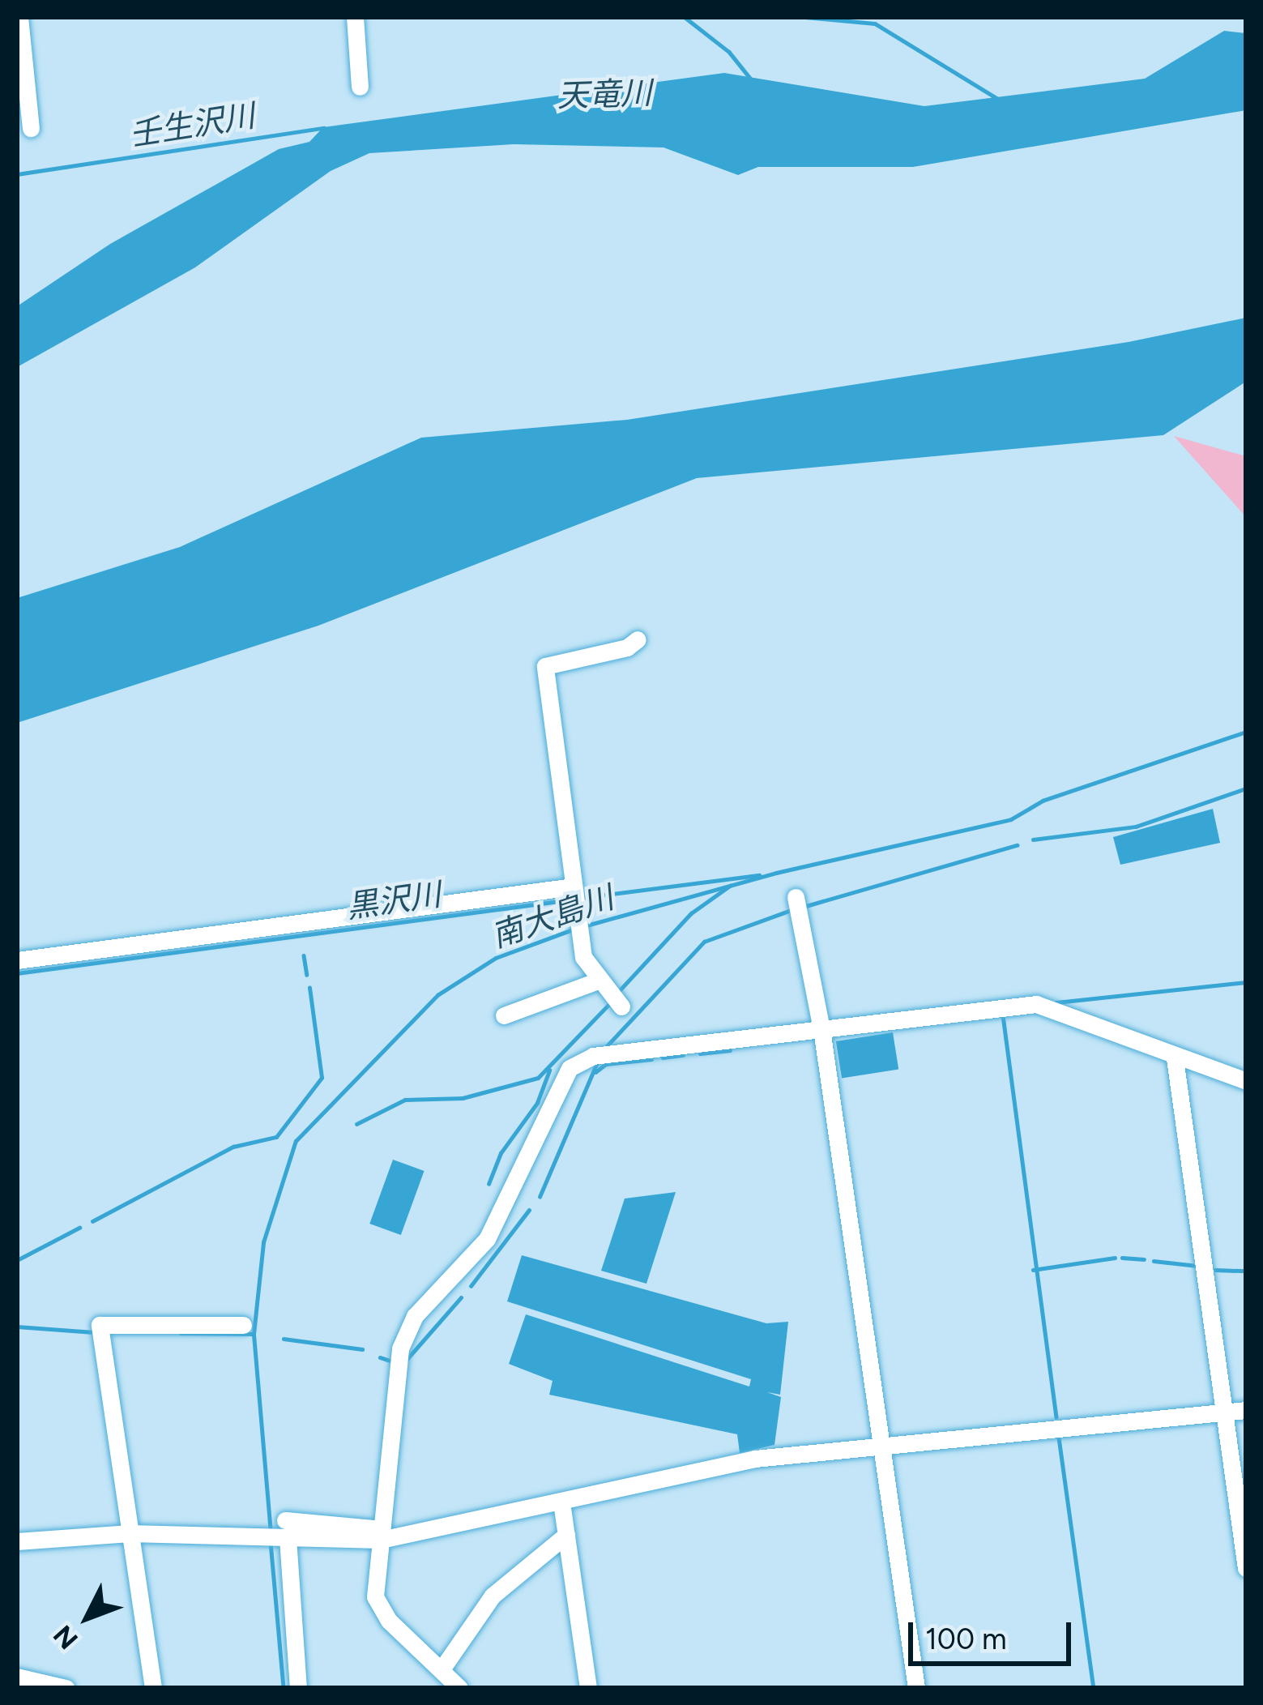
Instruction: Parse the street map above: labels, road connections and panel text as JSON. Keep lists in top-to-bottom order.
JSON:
{
  "water": [
    "天竜川",
    "壬生沢川",
    "黒沢川",
    "南大島川"
  ],
  "scale_bar": "100 m",
  "north": "bottom left"
}
